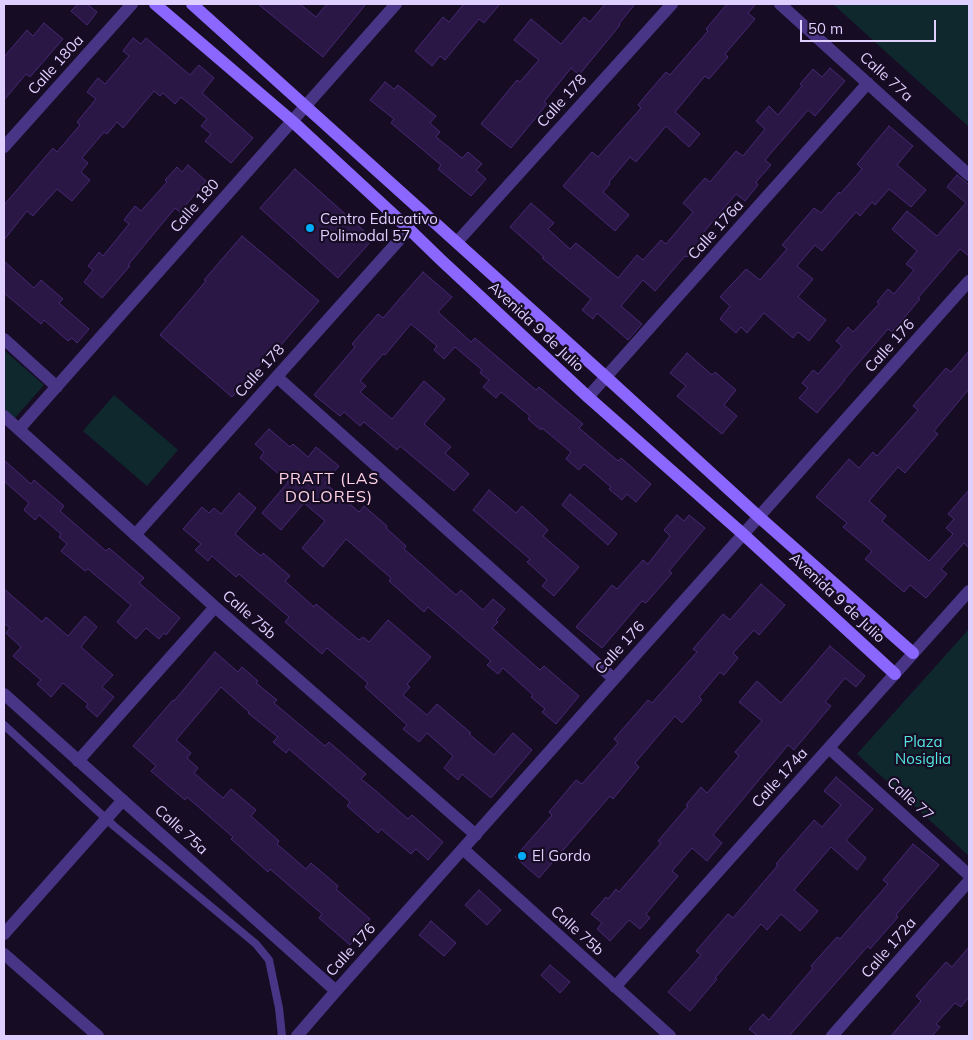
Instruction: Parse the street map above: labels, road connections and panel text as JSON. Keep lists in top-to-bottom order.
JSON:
{
  "streets": {
    "main road": ["Avenida 9 de Julio"],
    "street": [
      "Calle 180a",
      "Calle 77a",
      "Calle 178",
      "Calle 180",
      "Calle 176a",
      "Calle 176",
      "Calle 75b",
      "Calle 174a",
      "Calle 77",
      "Calle 75a",
      "Calle 172a"
    ]
  },
  "crossings": [
    ["Calle 77a", "Calle 176a"],
    ["Calle 178", "Avenida 9 de Julio"],
    ["Calle 178", "Calle 75b"],
    ["Calle 180", "Avenida 9 de Julio"],
    ["Calle 180", "Calle 75b"],
    ["Calle 176a", "Avenida 9 de Julio"],
    ["Avenida 9 de Julio", "Calle 176"],
    ["Avenida 9 de Julio", "Calle 174a"],
    ["Calle 176", "Calle 75b"],
    ["Calle 176", "Calle 75a"],
    ["Calle 75b", "Calle 174a"],
    ["Calle 174a", "Calle 77"]
  ],
  "districts": ["PRATT (LAS DOLORES)"],
  "parks": ["Plaza Nosiglia"],
  "places": ["Centro Educativo Polimodal 57", "El Gordo"],
  "scale_bar": "50 m"
}
